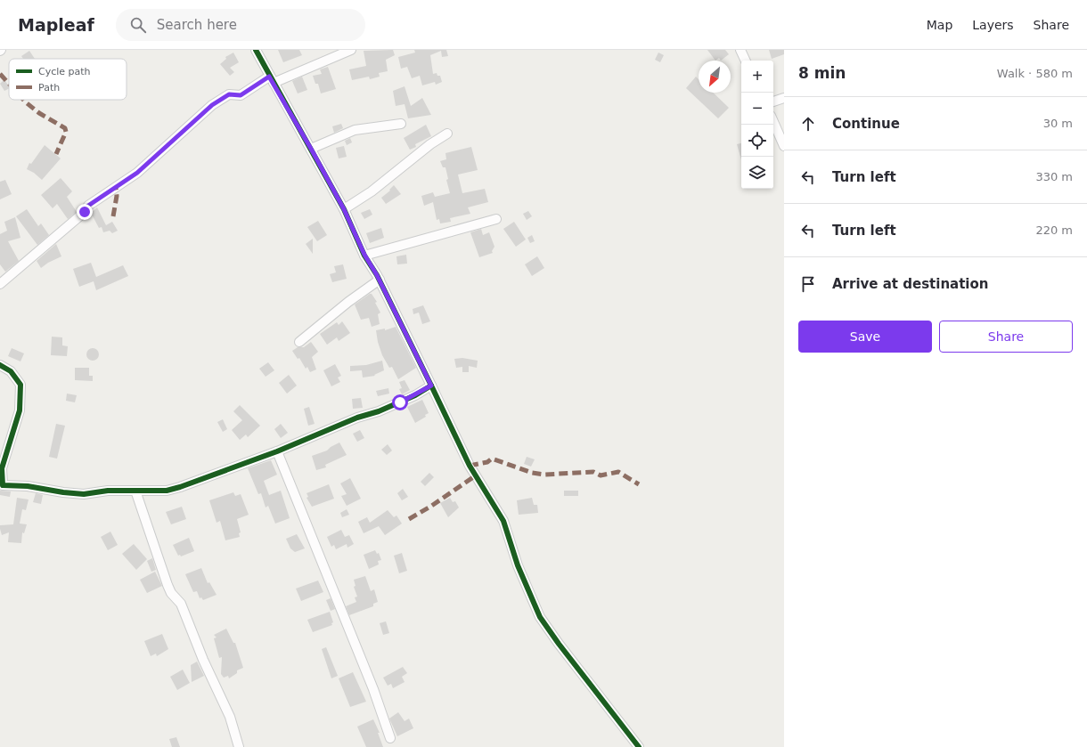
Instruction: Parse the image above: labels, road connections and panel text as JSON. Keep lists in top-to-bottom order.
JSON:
{
  "legend": ["Cycle path", "Path"],
  "north": "bottom left",
  "page": {
    "header": "Mapleaf",
    "search": "Search here",
    "nav": ["Map", "Layers", "Share"],
    "heading": ["8 min", "Walk · 580 m"],
    "map_buttons": ["+", "−"],
    "list": [
      ["Continue", "30 m"],
      ["Turn left", "330 m"],
      ["Turn left", "220 m"],
      "Arrive at destination"
    ],
    "buttons": ["Save", "Share"]
  }
}
